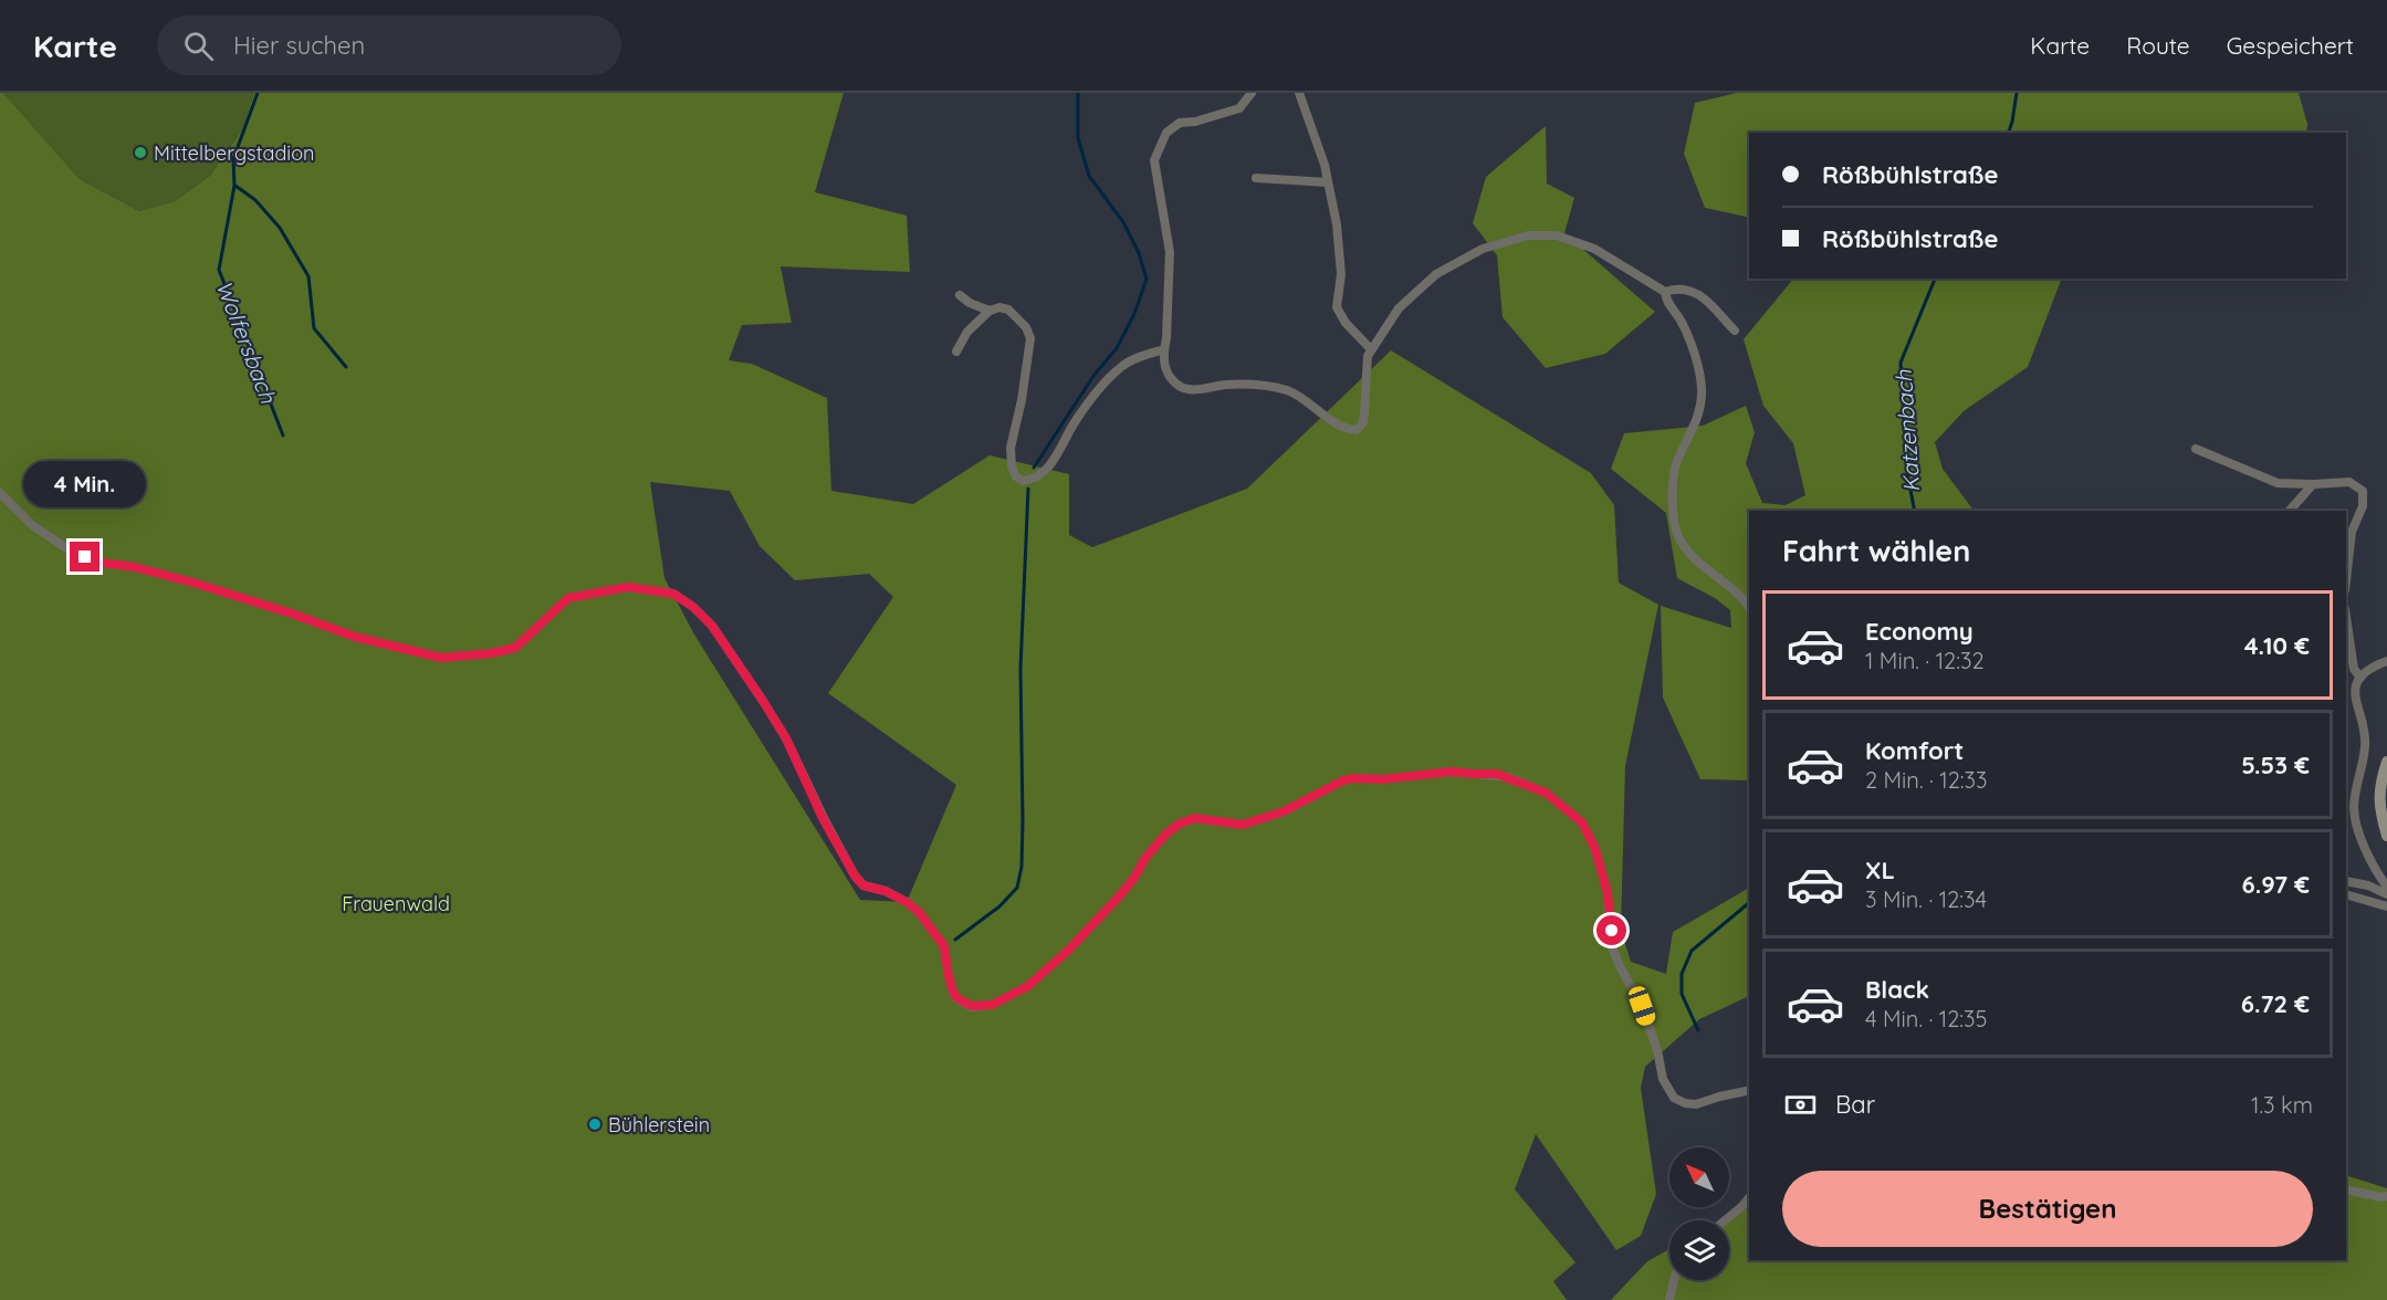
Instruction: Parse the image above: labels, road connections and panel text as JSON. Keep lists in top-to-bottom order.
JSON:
{
  "water": ["Wolfersbach", "Katzenbach"],
  "parks": ["Frauenwald"],
  "places": ["Mittelbergstadion", "Bühlerstein"],
  "north": "top left",
  "page": {
    "header": "Karte",
    "search": "Hier suchen",
    "nav": ["Karte", "Route", "Gespeichert"],
    "banner": ["Rößbühlstraße", "Rößbühlstraße"],
    "bubble": "4 Min.",
    "heading": "Fahrt wählen",
    "list": [
      {
        "name": "Economy",
        "note": "1 Min. · 12:32",
        "value": "4.10 €"
      },
      {
        "name": "Komfort",
        "note": "2 Min. · 12:33",
        "value": "5.53 €"
      },
      {
        "name": "XL",
        "note": "3 Min. · 12:34",
        "value": "6.97 €"
      },
      {
        "name": "Black",
        "note": "4 Min. · 12:35",
        "value": "6.72 €"
      }
    ],
    "pay": ["Bar", "1.3 km"],
    "buttons": "Bestätigen"
  }
}
